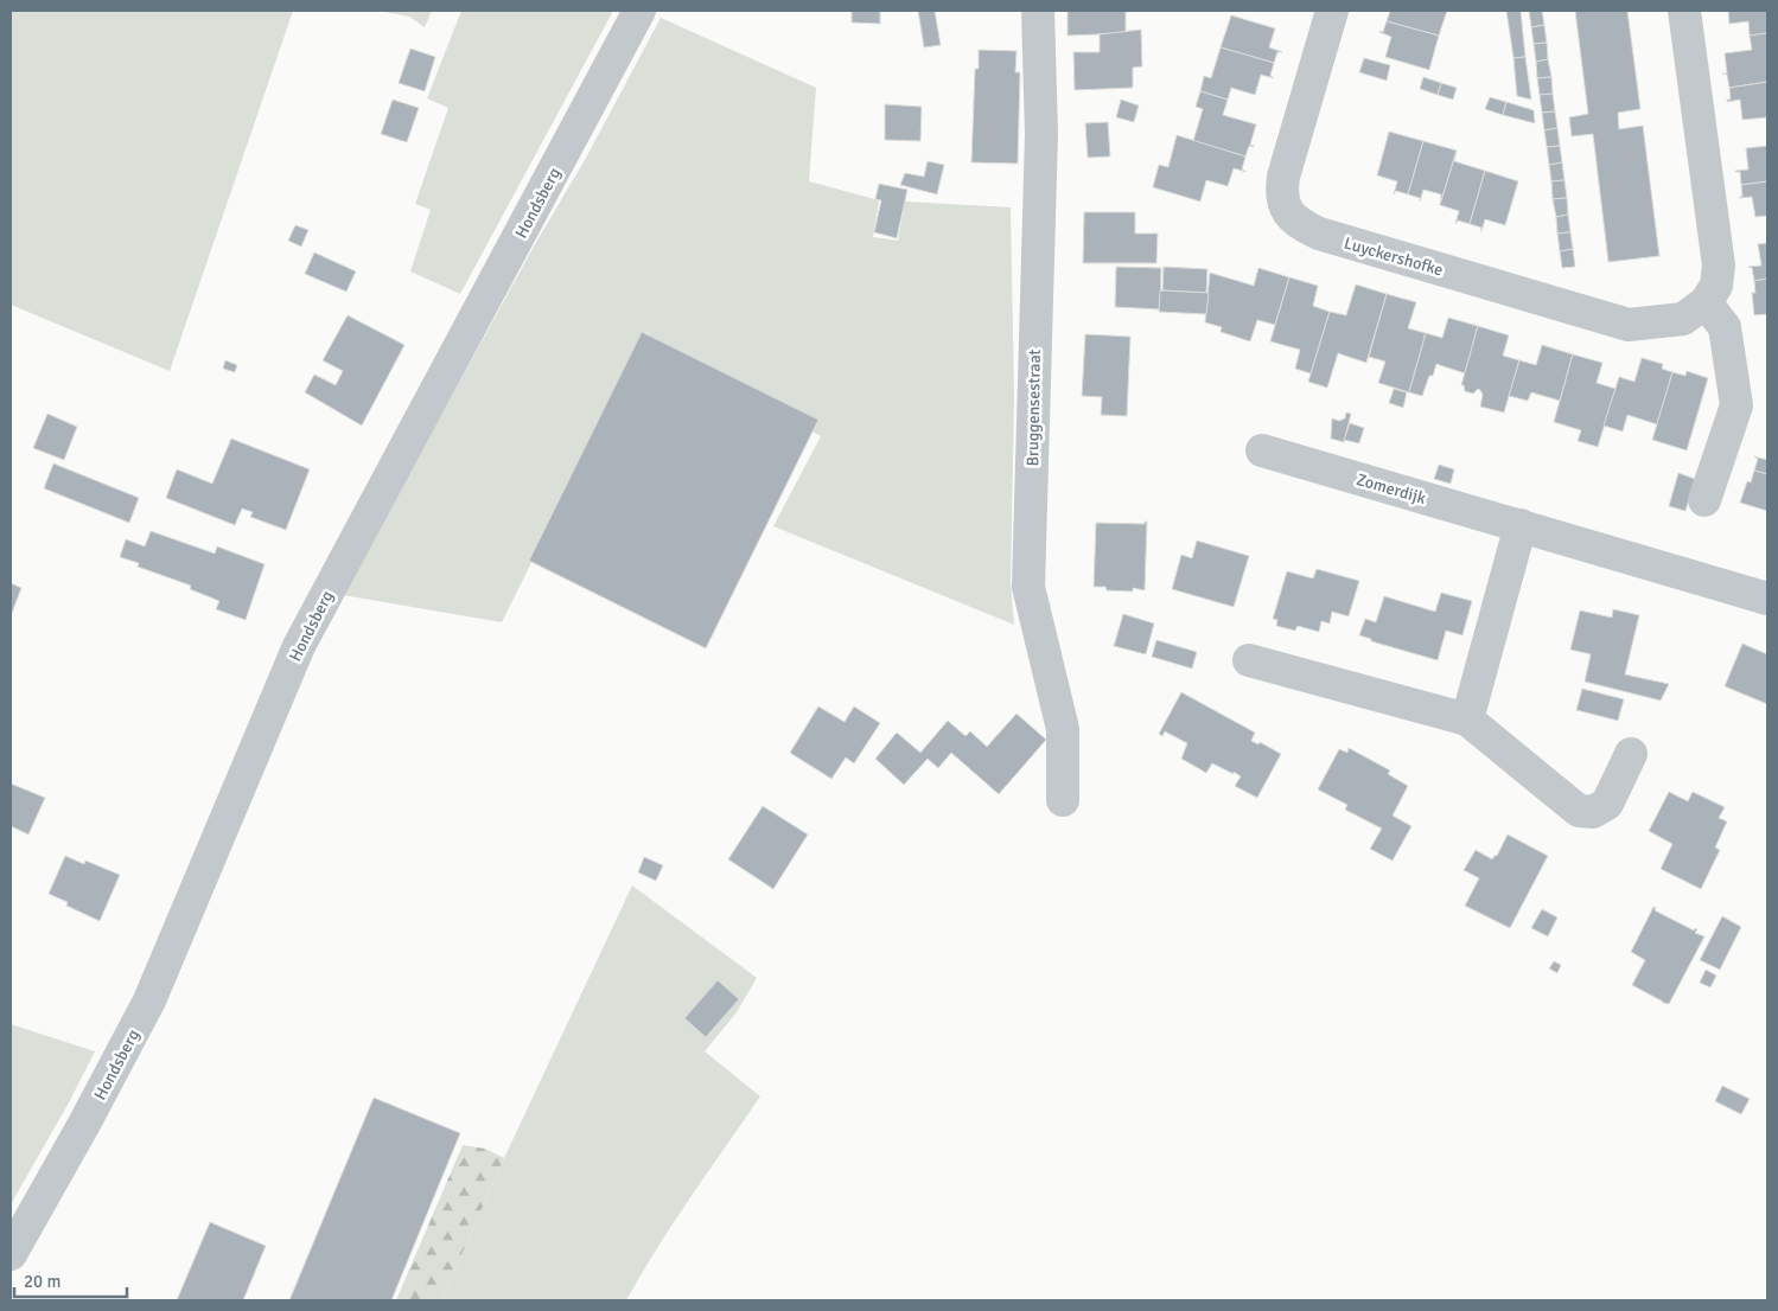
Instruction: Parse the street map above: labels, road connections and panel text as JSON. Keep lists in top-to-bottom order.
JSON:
{
  "streets": {
    "street": [
      "Hondsberg",
      "Luyckershofke",
      "Bruggensestraat",
      "Zomerdijk"
    ]
  },
  "scale_bar": "20 m"
}
